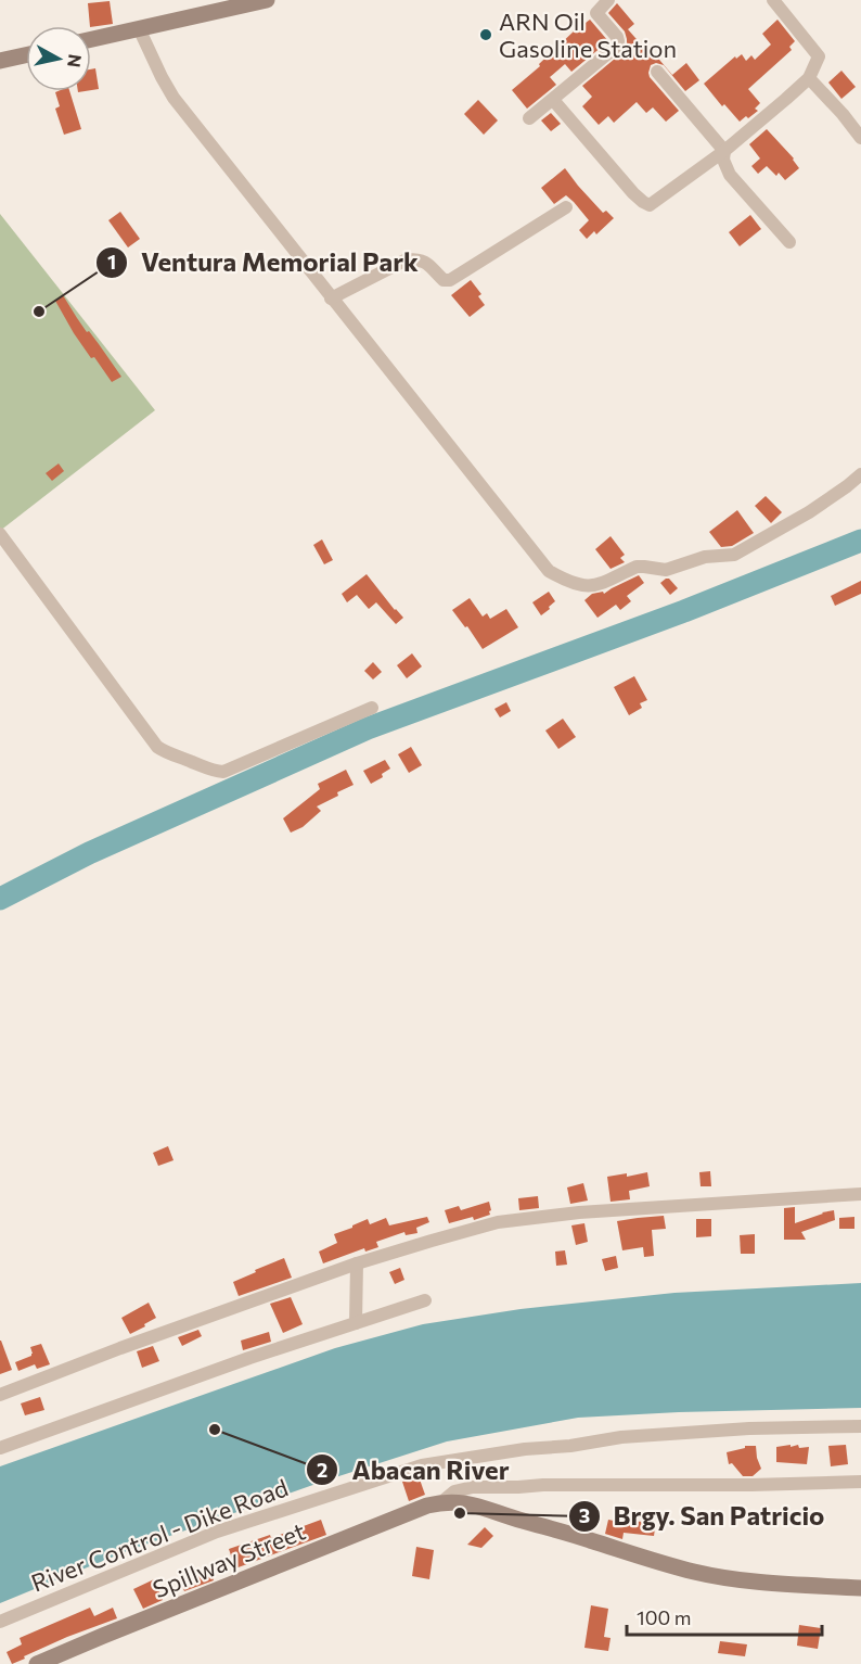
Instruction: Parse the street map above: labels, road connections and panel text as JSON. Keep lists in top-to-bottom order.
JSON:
{
  "streets": {
    "street": ["River Control - Dike Road", "Spillway Street"]
  },
  "places": [
    "ARN Oil Gasoline Station",
    "Ventura Memorial Park",
    "Abacan River",
    "Brgy. San Patricio"
  ],
  "scale_bar": "100 m",
  "north": "right"
}
